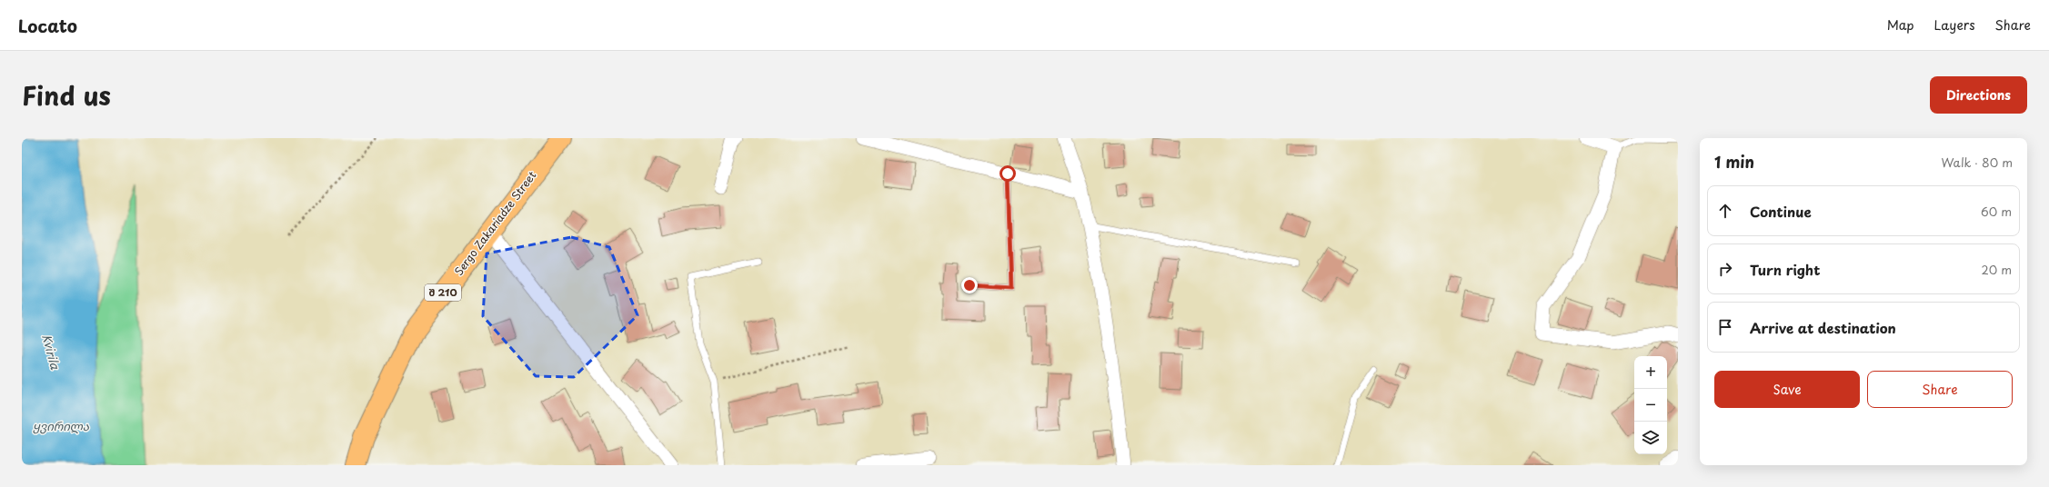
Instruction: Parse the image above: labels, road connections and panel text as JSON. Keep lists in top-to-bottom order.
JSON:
{
  "streets": {
    "main road": ["Sergo Zakariadze Street", "შ 210"]
  },
  "water": ["Kvirila", "ყვირილა"],
  "page": {
    "header": "Locato",
    "nav": ["Map", "Layers", "Share"],
    "title": "Find us",
    "buttons": [
      "Directions",
      ["Save", "Share"]
    ],
    "heading": ["1 min", "Walk · 80 m"],
    "list": [
      ["Continue", "60 m"],
      ["Turn right", "20 m"],
      "Arrive at destination"
    ],
    "map_buttons": ["+", "−"]
  }
}
